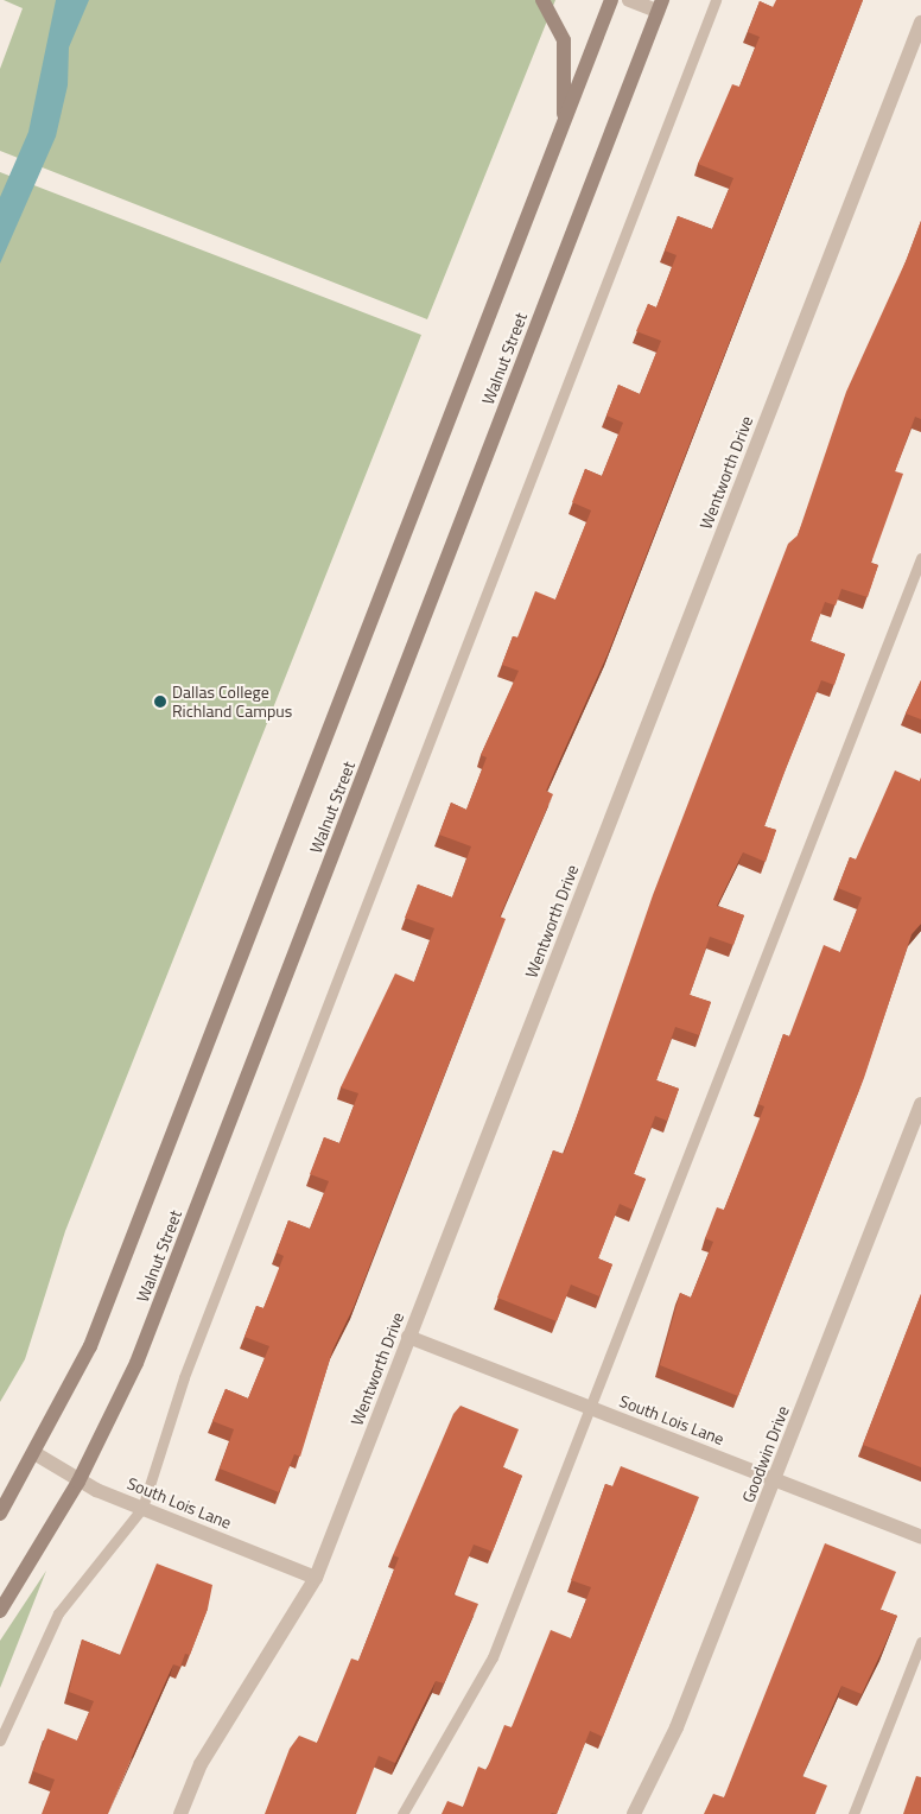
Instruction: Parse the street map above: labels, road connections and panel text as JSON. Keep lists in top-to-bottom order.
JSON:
{
  "streets": {
    "main road": ["Walnut Street"],
    "street": ["Wentworth Drive", "South Lois Lane", "Goodwin Drive"]
  },
  "crossings": [
    ["Walnut Street", "South Lois Lane"],
    ["Wentworth Drive", "South Lois Lane"],
    ["South Lois Lane", "Goodwin Drive"]
  ],
  "places": ["Dallas College Richland Campus"]
}
